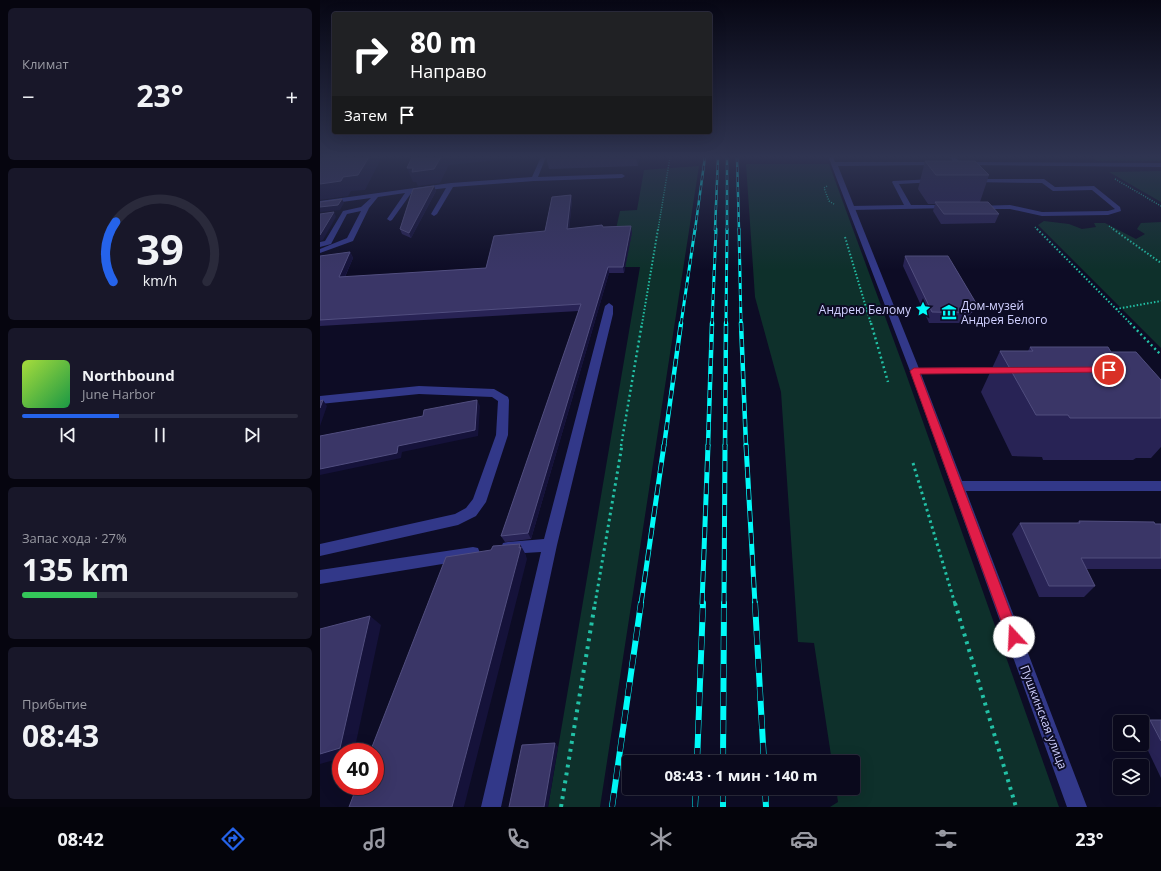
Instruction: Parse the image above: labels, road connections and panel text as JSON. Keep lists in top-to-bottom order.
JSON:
{
  "streets": {
    "street": ["Пушкинская улица"]
  },
  "places": {
    "place": ["Андрею Белому"],
    "museum": ["Дом-музей Андрея Белого"]
  },
  "page": {
    "tile": [
      "Климат",
      ["Запас хода · 27%", "135 km"],
      ["Прибытие", "08:43"]
    ],
    "turn": ["80 m", "Направо"],
    "heat": ["−", "23°", "+"],
    "then": "Затем",
    "song": ["Northbound", "June Harbor"],
    "limit": "40",
    "trip": "08:43 · 1 мин · 140 m",
    "tabs": ["08:42", "23°"],
    "gauge": ["39", "km/h"]
  }
}
